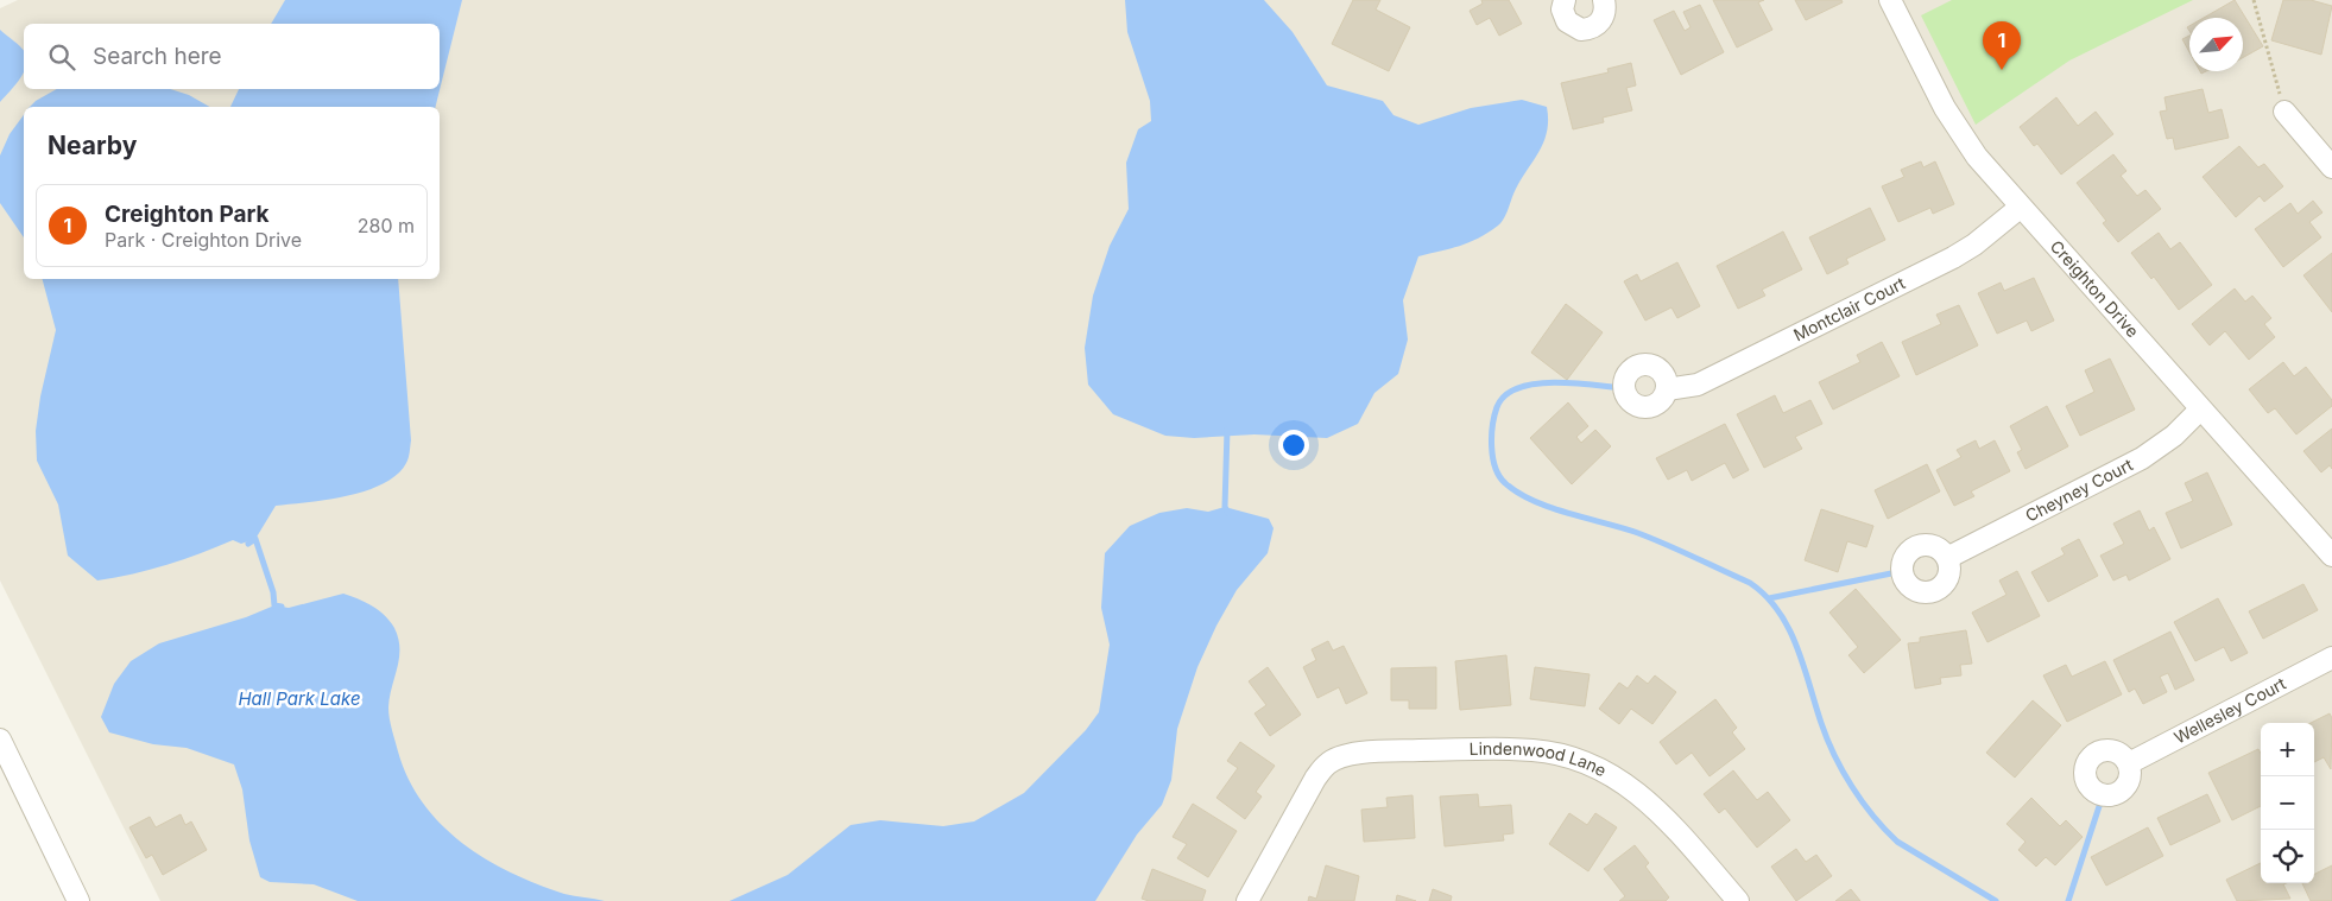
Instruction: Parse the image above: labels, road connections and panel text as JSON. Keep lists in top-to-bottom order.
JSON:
{
  "streets": {
    "street": [
      "Creighton Drive",
      "Montclair Court",
      "Cheyney Court",
      "Wellesley Court",
      "Lindenwood Lane"
    ]
  },
  "crossings": [
    ["Creighton Drive", "Montclair Court"],
    ["Creighton Drive", "Cheyney Court"]
  ],
  "water": ["Hall Park Lake"],
  "north": "top right",
  "page": {
    "pins": "1",
    "search": "Search here",
    "heading": "Nearby",
    "list": [
      {
        "mark": "1",
        "name": "Creighton Park",
        "note": "Park · Creighton Drive",
        "value": "280 m"
      }
    ],
    "map_buttons": ["+", "−"]
  }
}
